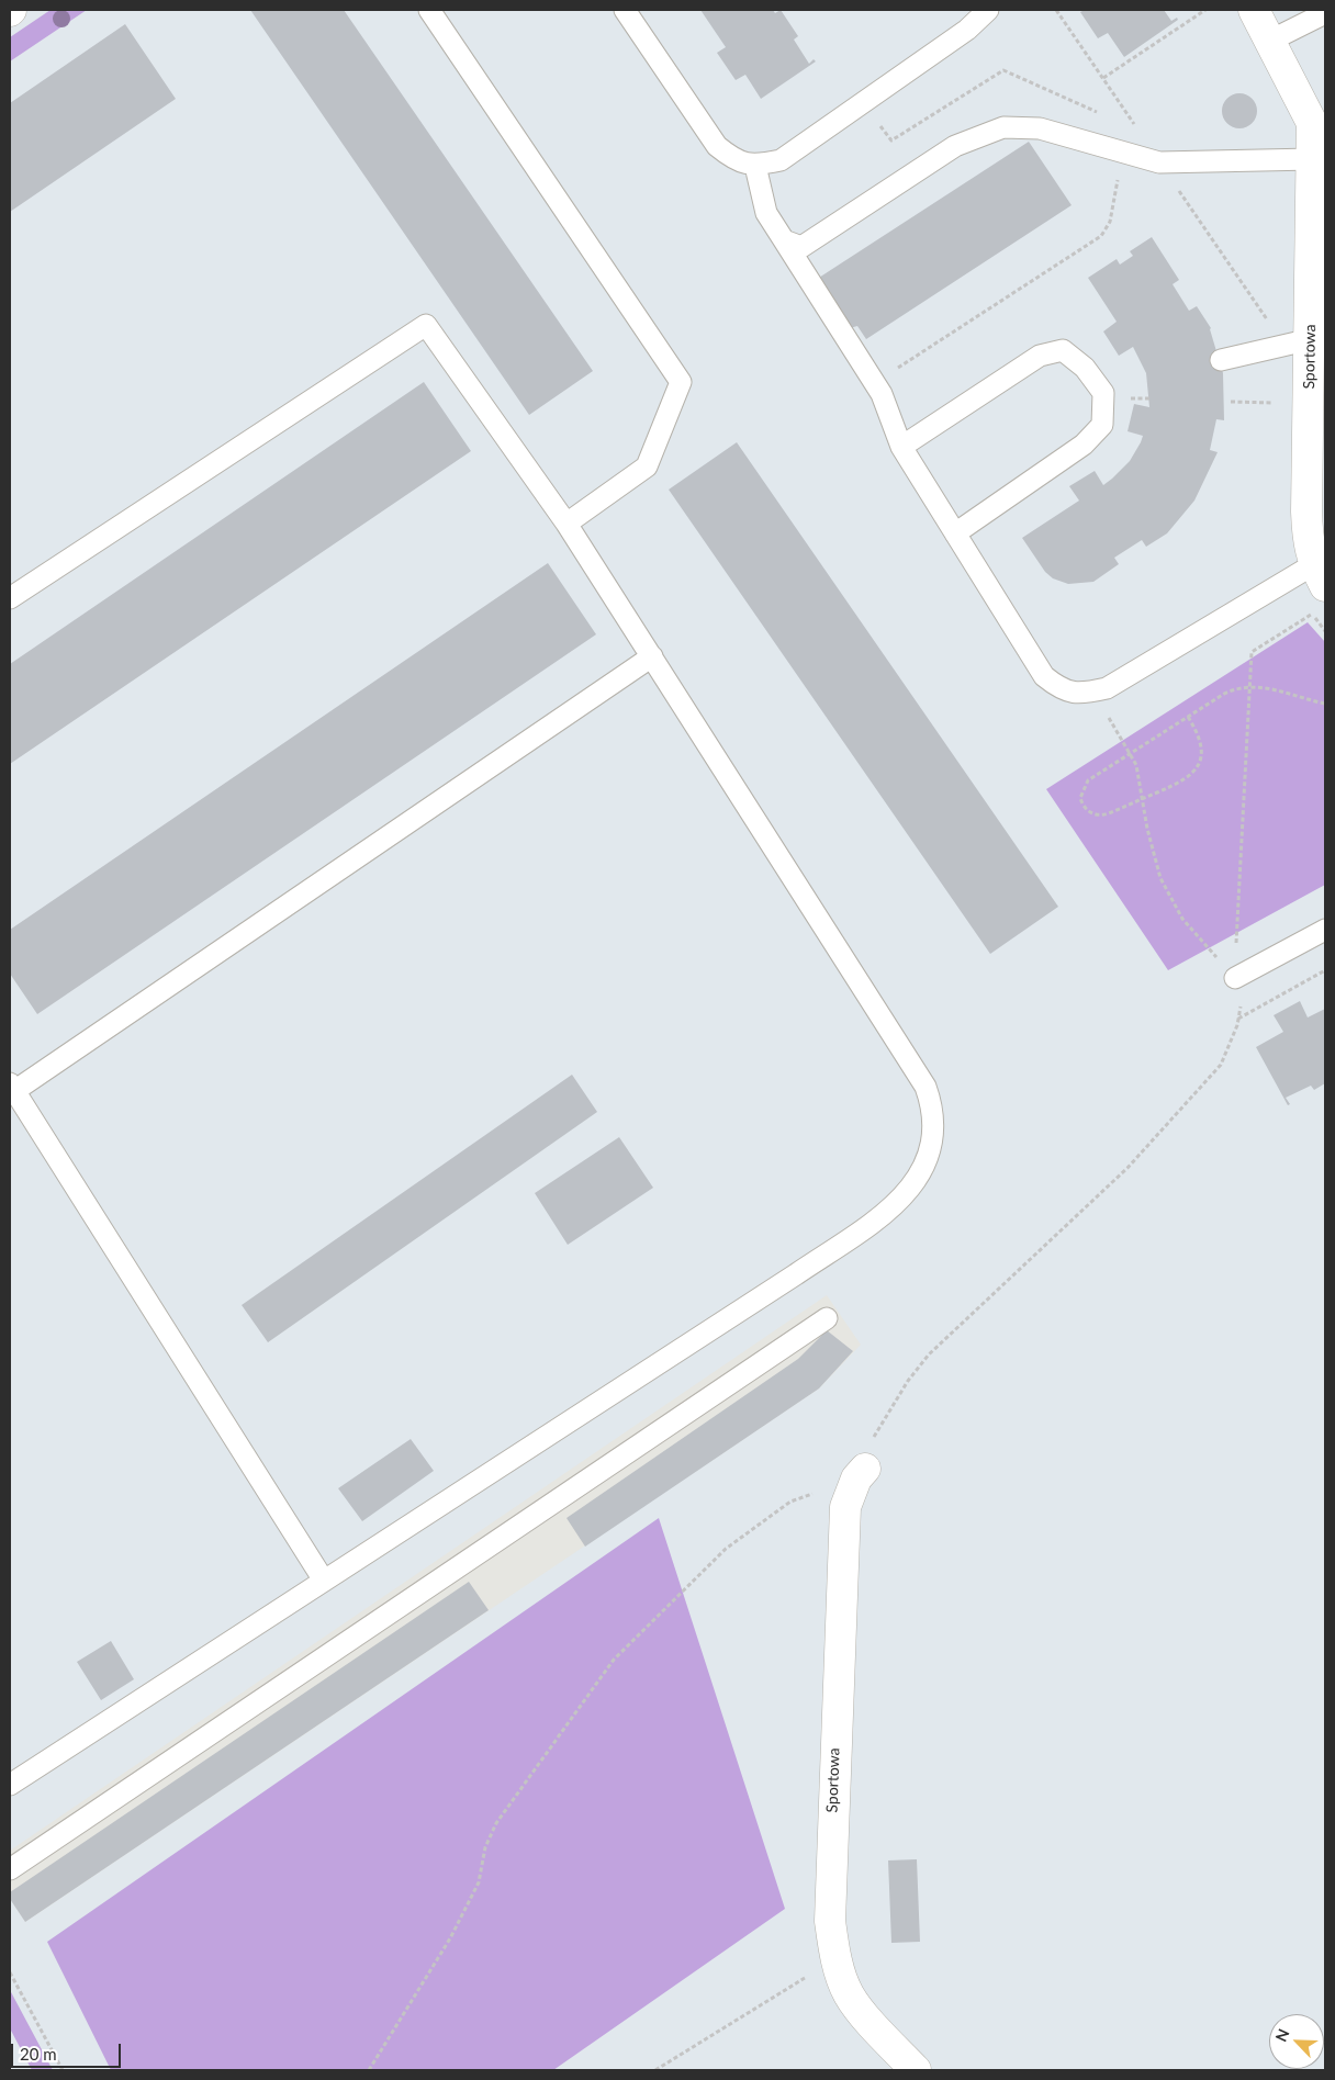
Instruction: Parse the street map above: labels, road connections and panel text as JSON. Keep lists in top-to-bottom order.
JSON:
{
  "streets": {
    "street": ["Sportowa"]
  },
  "scale_bar": "20 m",
  "north": "top left"
}
